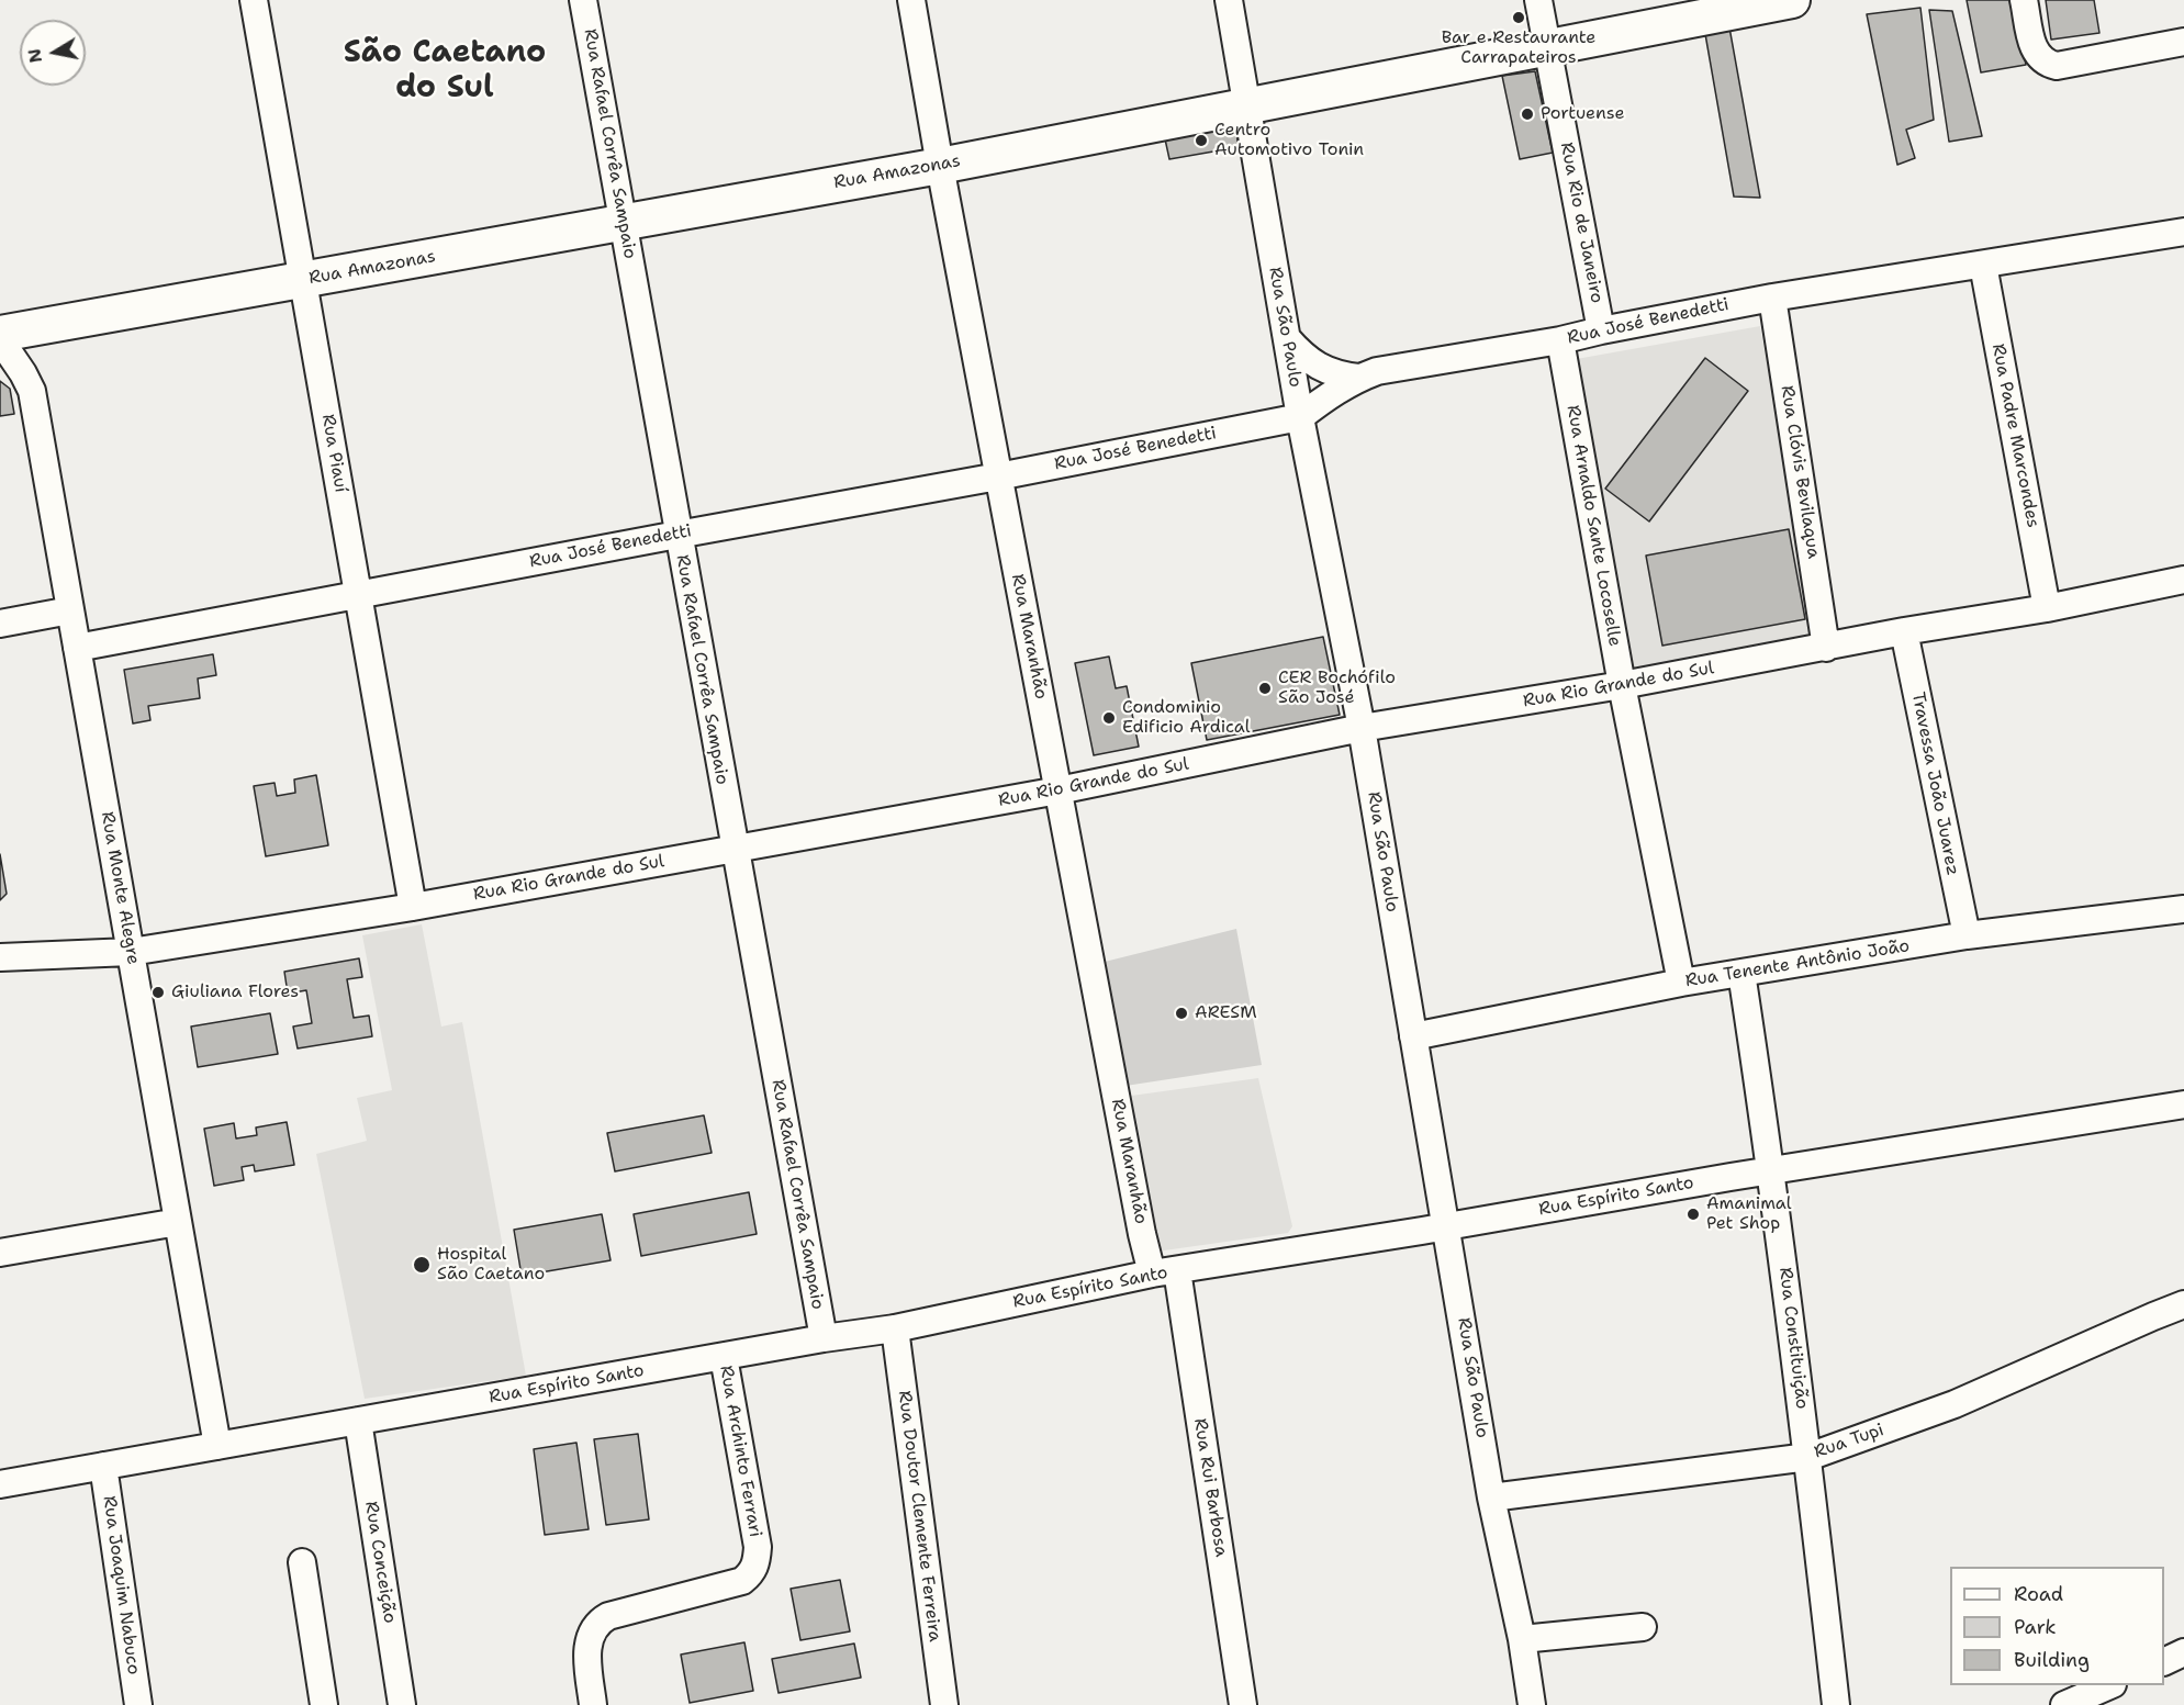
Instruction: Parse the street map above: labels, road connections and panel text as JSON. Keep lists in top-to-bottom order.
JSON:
{
  "streets": {
    "main road": ["Rua Amazonas"],
    "street": [
      "Rua Rafael Corrêa Sampaio",
      "Rua Rio de Janeiro",
      "Rua José Benedetti",
      "Rua São Paulo",
      "Rua Padre Marcondes",
      "Rua Piauí",
      "Rua Clóvis Bevilaqua",
      "Rua Arnaldo Sante Locoselle",
      "Rua Maranhão",
      "Rua Rio Grande do Sul",
      "Travessa João Juarez",
      "Rua Monte Alegre",
      "Rua Tenente Antônio João",
      "Rua Espírito Santo",
      "Rua Constituição",
      "Rua Tupi",
      "Rua Archinto Ferrari",
      "Rua Rui Barbosa",
      "Rua Doutor Clemente Ferreira",
      "Rua Conceição",
      "Rua Joaquim Nabuco"
    ]
  },
  "crossings": [
    ["Rua Rafael Corrêa Sampaio", "Rua Amazonas"],
    ["Rua Rafael Corrêa Sampaio", "Rua José Benedetti"],
    ["Rua Rafael Corrêa Sampaio", "Rua Rio Grande do Sul"],
    ["Rua Rafael Corrêa Sampaio", "Rua Espírito Santo"],
    ["Rua Amazonas", "Rua Rio de Janeiro"],
    ["Rua Amazonas", "Rua São Paulo"],
    ["Rua Amazonas", "Rua Piauí"],
    ["Rua Amazonas", "Rua Maranhão"],
    ["Rua Rio de Janeiro", "Rua José Benedetti"],
    ["Rua José Benedetti", "Rua São Paulo"],
    ["Rua José Benedetti", "Rua Padre Marcondes"],
    ["Rua José Benedetti", "Rua Piauí"],
    ["Rua José Benedetti", "Rua Clóvis Bevilaqua"],
    ["Rua José Benedetti", "Rua Arnaldo Sante Locoselle"],
    ["Rua José Benedetti", "Rua Maranhão"],
    ["Rua José Benedetti", "Rua Monte Alegre"],
    ["Rua São Paulo", "Rua Rio Grande do Sul"],
    ["Rua São Paulo", "Rua Tenente Antônio João"],
    ["Rua São Paulo", "Rua Espírito Santo"],
    ["Rua São Paulo", "Rua Tupi"],
    ["Rua Padre Marcondes", "Rua Rio Grande do Sul"],
    ["Rua Piauí", "Rua Rio Grande do Sul"],
    ["Rua Clóvis Bevilaqua", "Rua Rio Grande do Sul"],
    ["Rua Arnaldo Sante Locoselle", "Rua Rio Grande do Sul"],
    ["Rua Arnaldo Sante Locoselle", "Rua Tenente Antônio João"],
    ["Rua Maranhão", "Rua Rio Grande do Sul"],
    ["Rua Maranhão", "Rua Espírito Santo"],
    ["Rua Maranhão", "Rua Rui Barbosa"],
    ["Rua Rio Grande do Sul", "Travessa João Juarez"],
    ["Rua Rio Grande do Sul", "Rua Monte Alegre"],
    ["Travessa João Juarez", "Rua Tenente Antônio João"],
    ["Rua Monte Alegre", "Rua Espírito Santo"],
    ["Rua Tenente Antônio João", "Rua Constituição"],
    ["Rua Espírito Santo", "Rua Constituição"],
    ["Rua Espírito Santo", "Rua Archinto Ferrari"],
    ["Rua Espírito Santo", "Rua Rui Barbosa"],
    ["Rua Espírito Santo", "Rua Doutor Clemente Ferreira"],
    ["Rua Espírito Santo", "Rua Conceição"],
    ["Rua Espírito Santo", "Rua Joaquim Nabuco"],
    ["Rua Constituição", "Rua Tupi"]
  ],
  "districts": ["São Caetano do Sul"],
  "places": [
    "Bar e Restaurante Carrapateiros",
    "Portuense",
    "Centro Automotivo Tonin",
    "CER Bochófilo São José",
    "Condominio Edificio Ardical",
    "Giuliana Flores",
    "ARESM",
    "Amanimal Pet Shop",
    "Hospital São Caetano"
  ],
  "legend": ["Road", "Park", "Building"],
  "north": "left"
}
